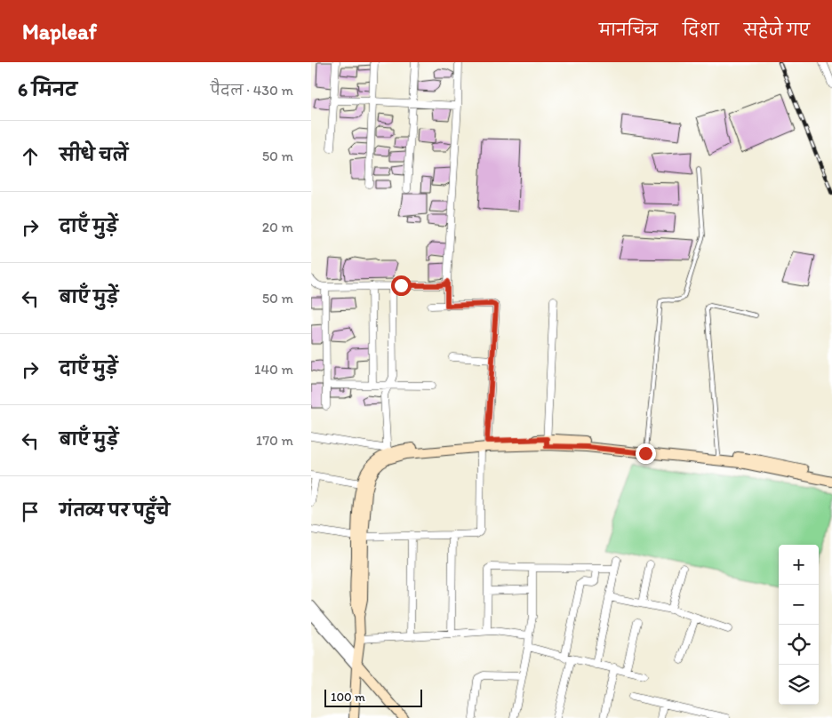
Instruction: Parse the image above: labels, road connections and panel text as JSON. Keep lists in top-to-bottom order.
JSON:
{
  "scale_bar": "100 m",
  "page": {
    "header": "Mapleaf",
    "nav": ["मानचित्र", "दिशा", "सहेजे गए"],
    "heading": ["6 मिनट", "पैदल · 430 m"],
    "list": [
      ["सीधे चलें", "50 m"],
      ["दाएँ मुड़ें", "20 m"],
      ["बाएँ मुड़ें", "50 m"],
      ["दाएँ मुड़ें", "140 m"],
      ["बाएँ मुड़ें", "170 m"],
      "गंतव्य पर पहुँचे"
    ],
    "map_buttons": ["+", "−"],
    "scale": "100 m"
  }
}
